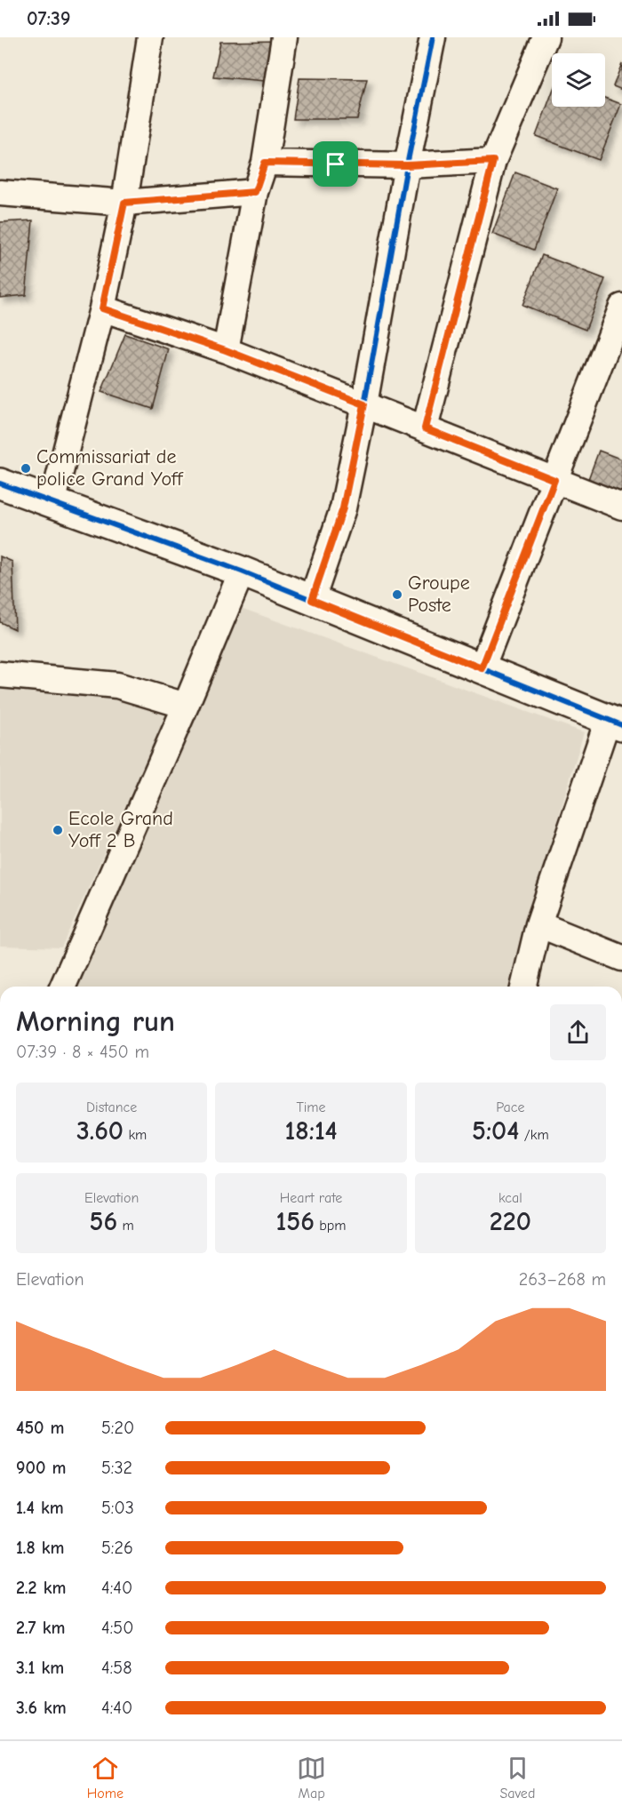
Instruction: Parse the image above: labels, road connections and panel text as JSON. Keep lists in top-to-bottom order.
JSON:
{
  "places": ["Commissariat de police Grand Yoff", "Groupe Poste", "Ecole Grand Yoff 2 B"],
  "page": {
    "status": "07:39",
    "heading": ["Morning run", "07:39 · 8 × 450 m"],
    "stats": [
      ["Distance", "3.60 km"],
      ["Time", "18:14"],
      ["Pace", "5:04 /km"],
      ["Elevation", "56 m"],
      ["Heart rate", "156 bpm"],
      ["kcal", "220"]
    ],
    "chart": ["Elevation", "263–268 m"],
    "list": [
      {
        "name": "450 m",
        "note": "5:20"
      },
      {
        "name": "900 m",
        "note": "5:32"
      },
      {
        "name": "1.4 km",
        "note": "5:03"
      },
      {
        "name": "1.8 km",
        "note": "5:26"
      },
      {
        "name": "2.2 km",
        "note": "4:40"
      },
      {
        "name": "2.7 km",
        "note": "4:50"
      },
      {
        "name": "3.1 km",
        "note": "4:58"
      },
      {
        "name": "3.6 km",
        "note": "4:40"
      }
    ],
    "tabs": ["Home", "Map", "Saved"]
  }
}
